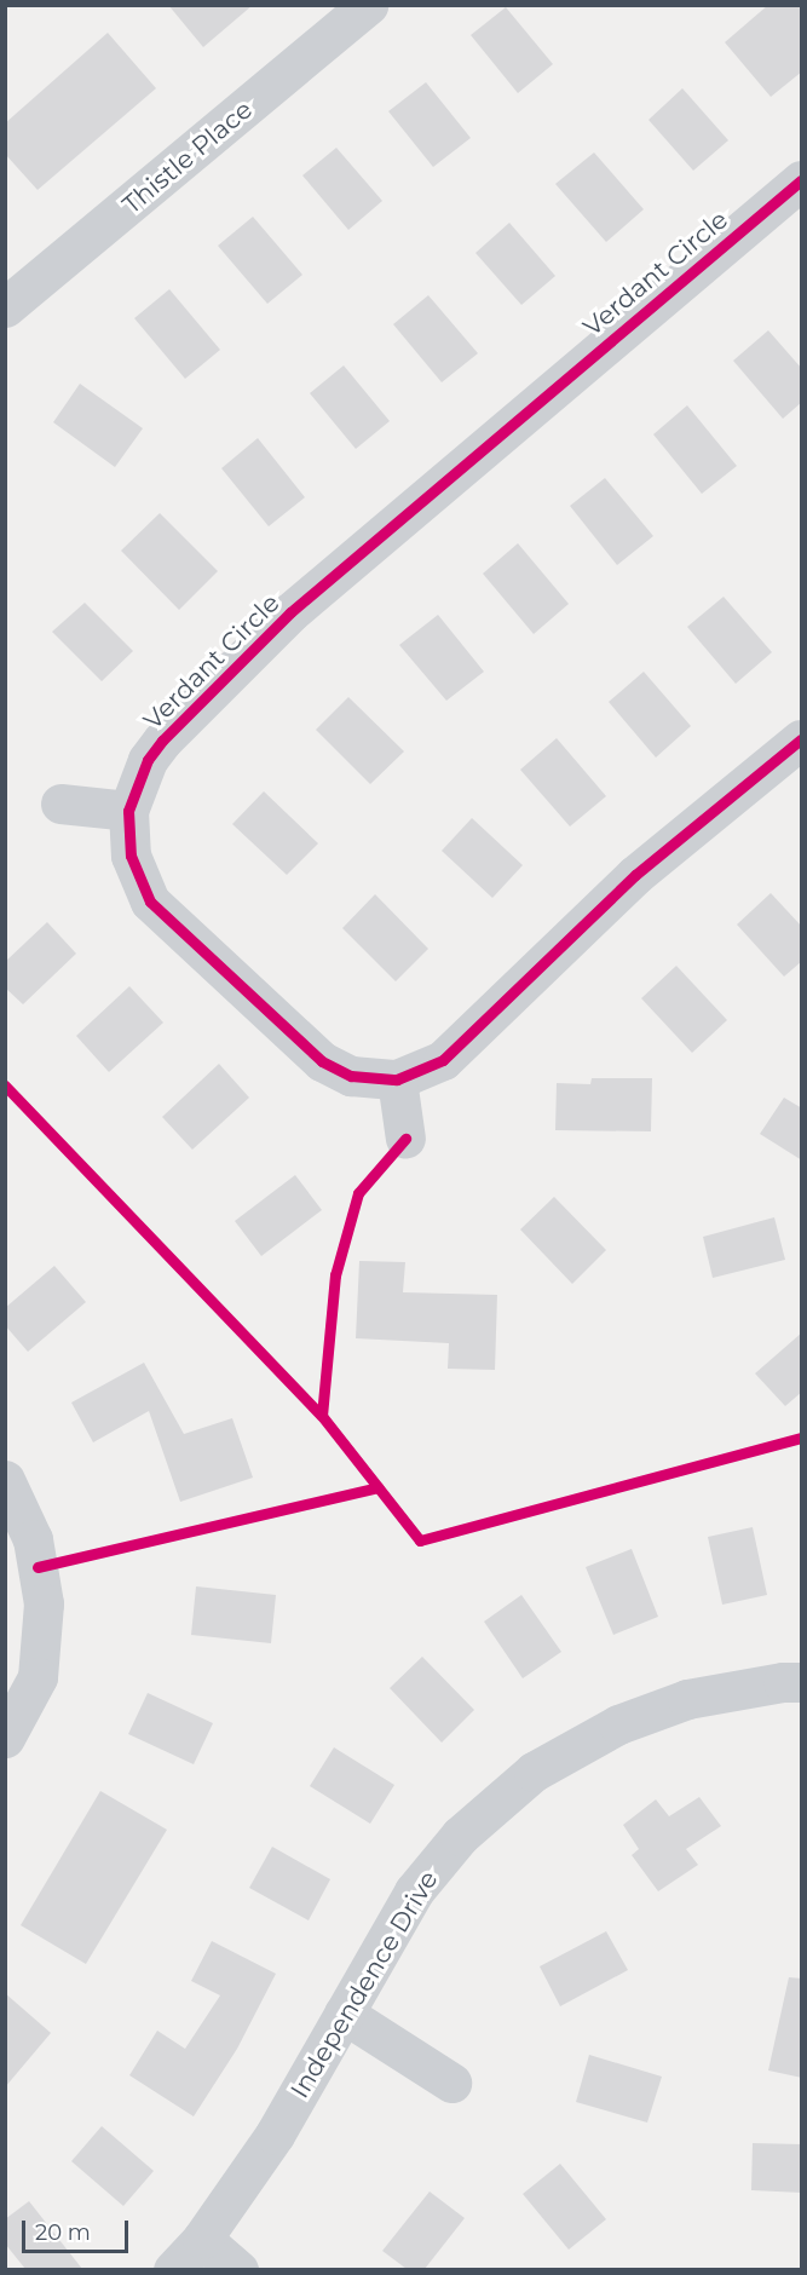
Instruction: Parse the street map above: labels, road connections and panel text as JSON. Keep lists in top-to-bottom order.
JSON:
{
  "streets": {
    "street": ["Thistle Place", "Verdant Circle", "Independence Drive"]
  },
  "scale_bar": "20 m"
}
